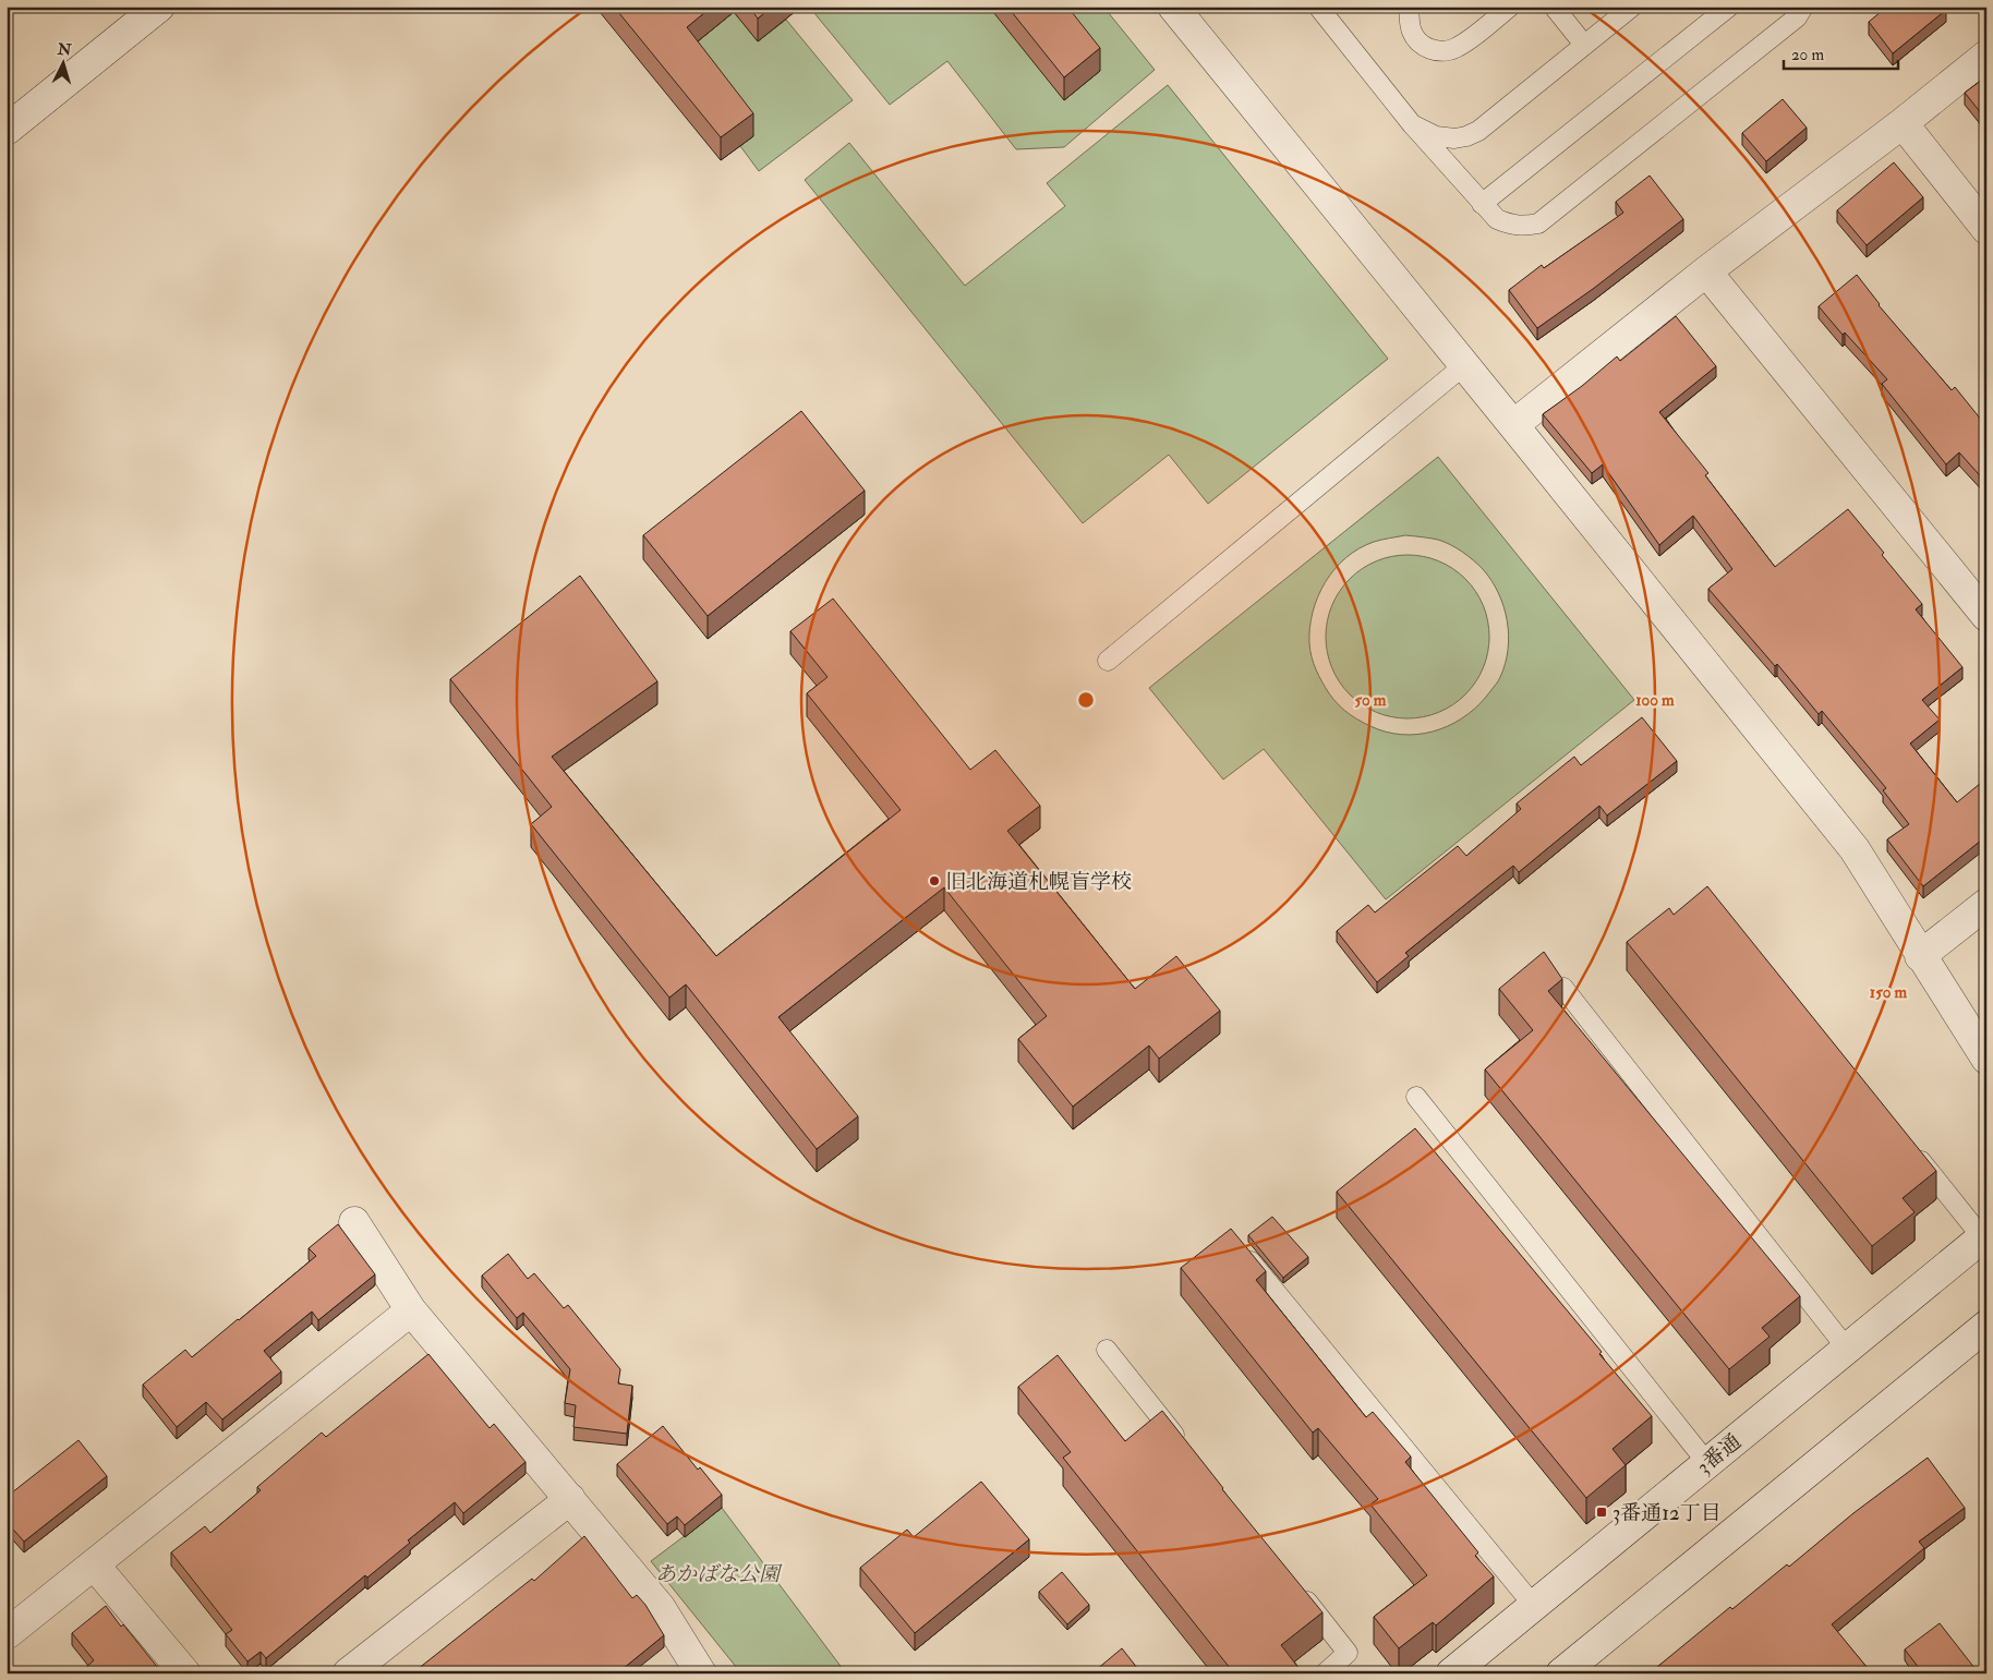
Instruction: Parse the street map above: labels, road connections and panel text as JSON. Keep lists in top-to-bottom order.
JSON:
{
  "streets": {
    "street": ["3番通"]
  },
  "parks": ["あかばな公園"],
  "places": {
    "other": ["旧北海道札幌盲学校"],
    "transit": ["3番通12丁目"]
  },
  "scale_bar": "20 m",
  "north": "top",
  "rings": ["50 m", "100 m", "150 m"]
}
